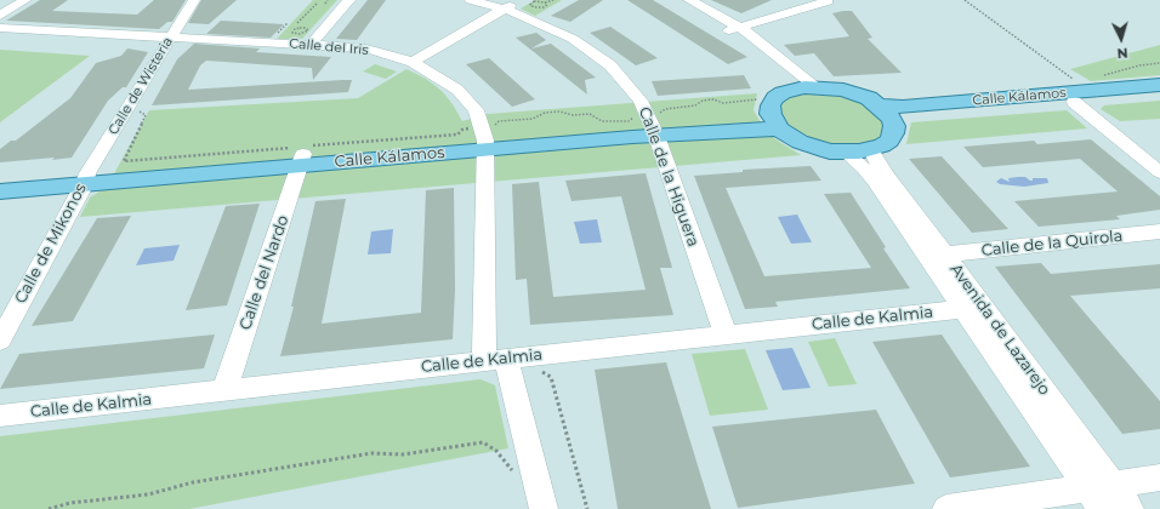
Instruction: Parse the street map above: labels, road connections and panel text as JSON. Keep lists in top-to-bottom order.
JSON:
{
  "streets": {
    "main road": ["Calle Kálamos"],
    "street": [
      "Calle del Iris",
      "Calle de Wisteria",
      "Calle de la Higuera",
      "Calle de Mikonos",
      "Calle de la Quirola",
      "Calle del Nardo",
      "Calle de Kalmia",
      "Avenida de Lazarejo"
    ]
  },
  "crossings": [
    ["Calle del Iris", "Calle de Wisteria"],
    ["Calle del Iris", "Calle Kálamos"],
    ["Calle del Iris", "Calle de Kalmia"],
    ["Calle de Wisteria", "Calle Kálamos"],
    ["Calle de Wisteria", "Calle de Mikonos"],
    ["Calle Kálamos", "Calle de la Higuera"],
    ["Calle Kálamos", "Calle de Mikonos"],
    ["Calle Kálamos", "Calle del Nardo"],
    ["Calle de la Higuera", "Calle de Kalmia"],
    ["Calle de la Quirola", "Avenida de Lazarejo"],
    ["Calle del Nardo", "Calle de Kalmia"],
    ["Calle de Kalmia", "Avenida de Lazarejo"]
  ],
  "north": "bottom"
}
